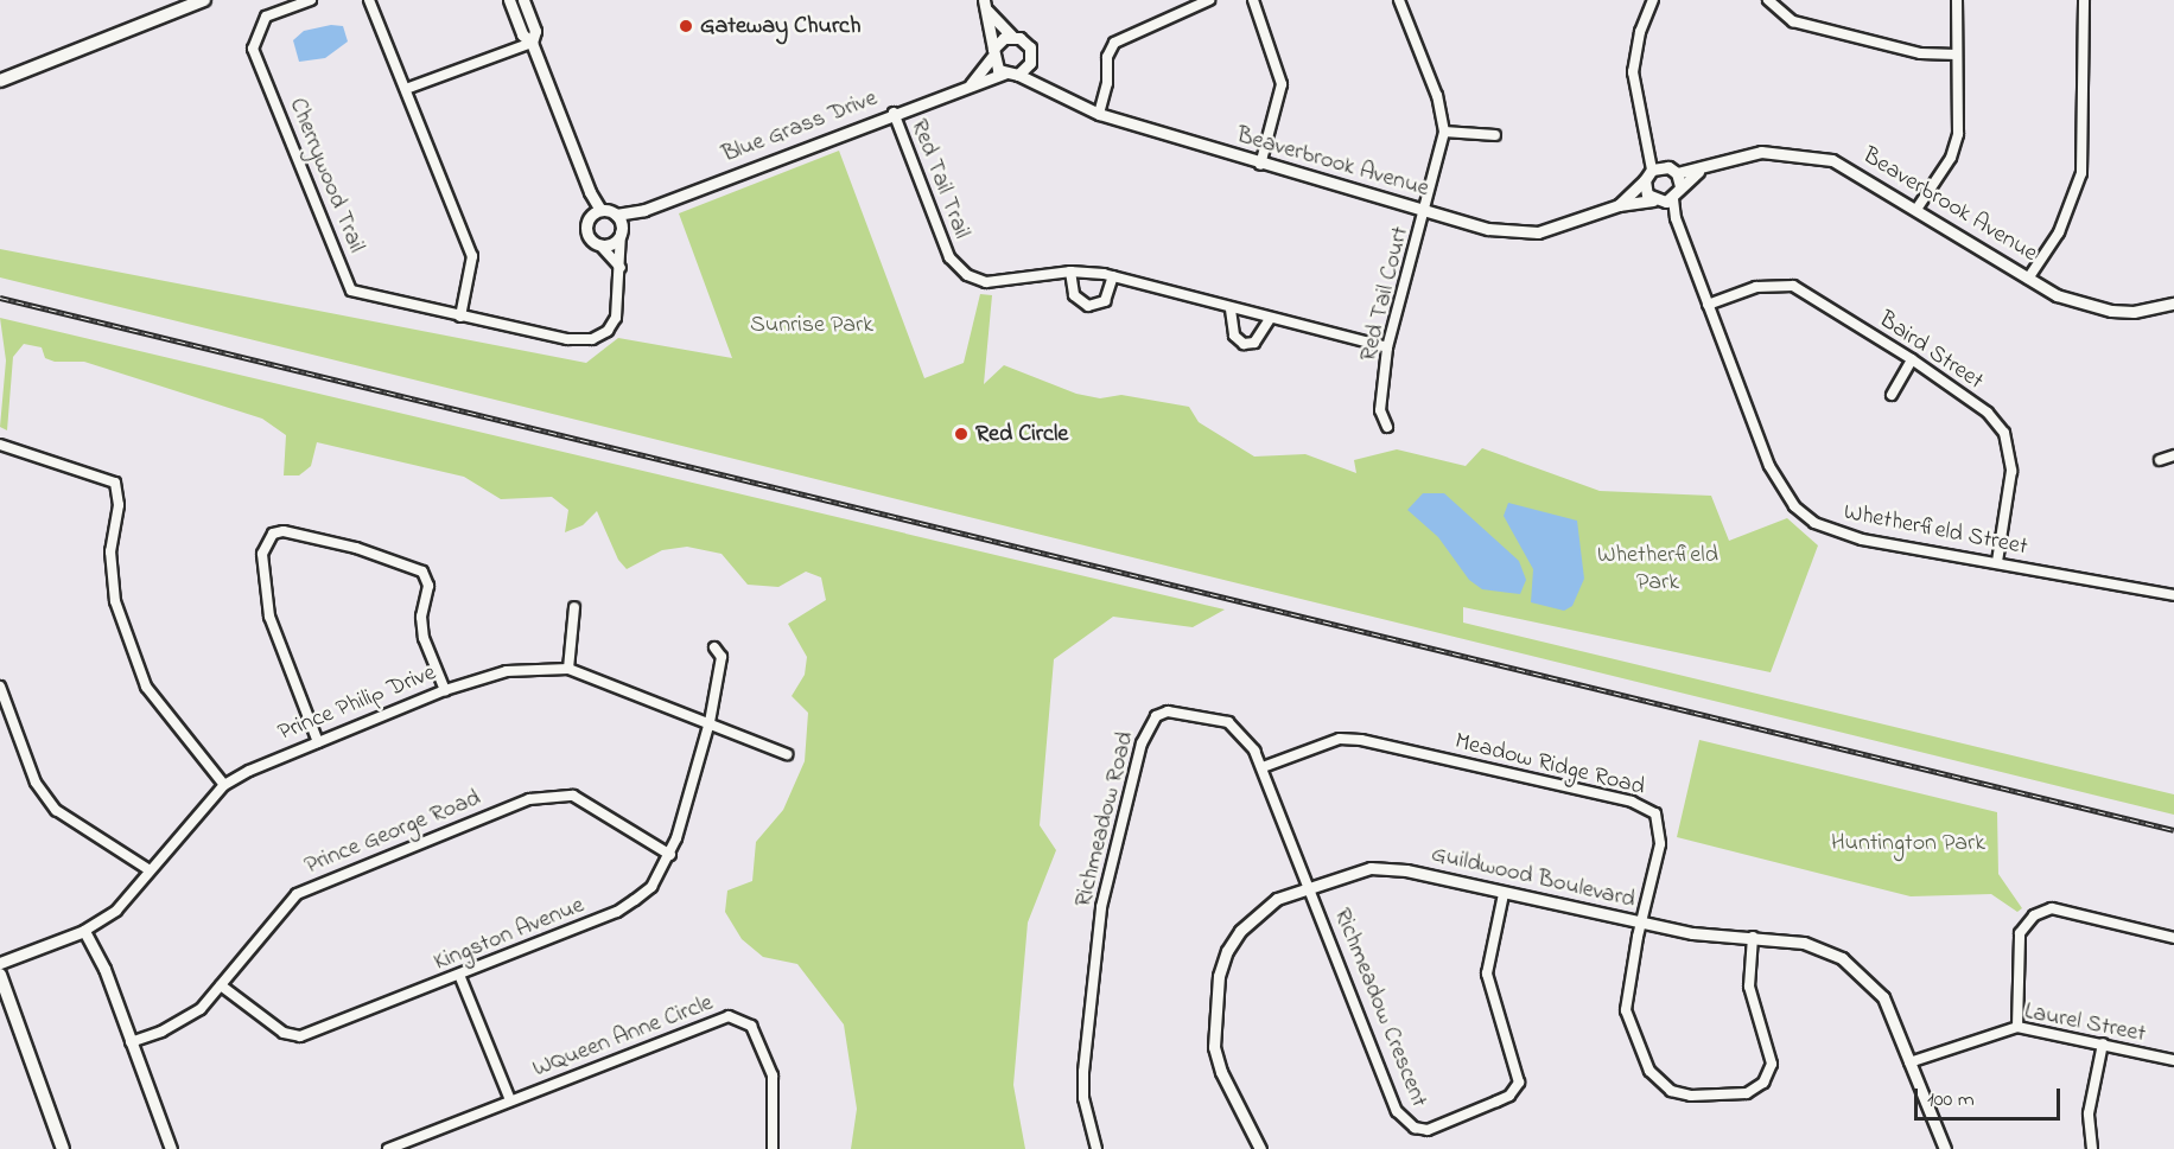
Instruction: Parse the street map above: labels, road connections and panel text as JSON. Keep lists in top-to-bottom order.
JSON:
{
  "streets": {
    "street": [
      "Blue Grass Drive",
      "Beaverbrook Avenue",
      "Cherrywood Trail",
      "Red Tail Trail",
      "Red Tail Court",
      "Baird Street",
      "Whetherfield Street",
      "Prince Philip Drive",
      "Meadow Ridge Road",
      "Richmeadow Road",
      "Prince George Road",
      "Guildwood Boulevard",
      "Kingston Avenue",
      "Richmeadow Crescent",
      "Laurel Street",
      "WQueen Anne Circle"
    ]
  },
  "crossings": [
    ["Blue Grass Drive", "Beaverbrook Avenue"],
    ["Blue Grass Drive", "Cherrywood Trail"],
    ["Blue Grass Drive", "Red Tail Trail"],
    ["Beaverbrook Avenue", "Red Tail Court"],
    ["Beaverbrook Avenue", "Whetherfield Street"],
    ["Red Tail Trail", "Red Tail Court"],
    ["Baird Street", "Whetherfield Street"],
    ["Prince Philip Drive", "Kingston Avenue"],
    ["Meadow Ridge Road", "Richmeadow Road"],
    ["Meadow Ridge Road", "Guildwood Boulevard"],
    ["Richmeadow Road", "Guildwood Boulevard"],
    ["Richmeadow Road", "Richmeadow Crescent"],
    ["Prince George Road", "Kingston Avenue"],
    ["Guildwood Boulevard", "Richmeadow Crescent"],
    ["Guildwood Boulevard", "Laurel Street"]
  ],
  "parks": ["Sunrise Park", "Whetherfield Park", "Huntington Park"],
  "places": ["Gateway Church", "Red Circle"],
  "scale_bar": "100 m"
}
